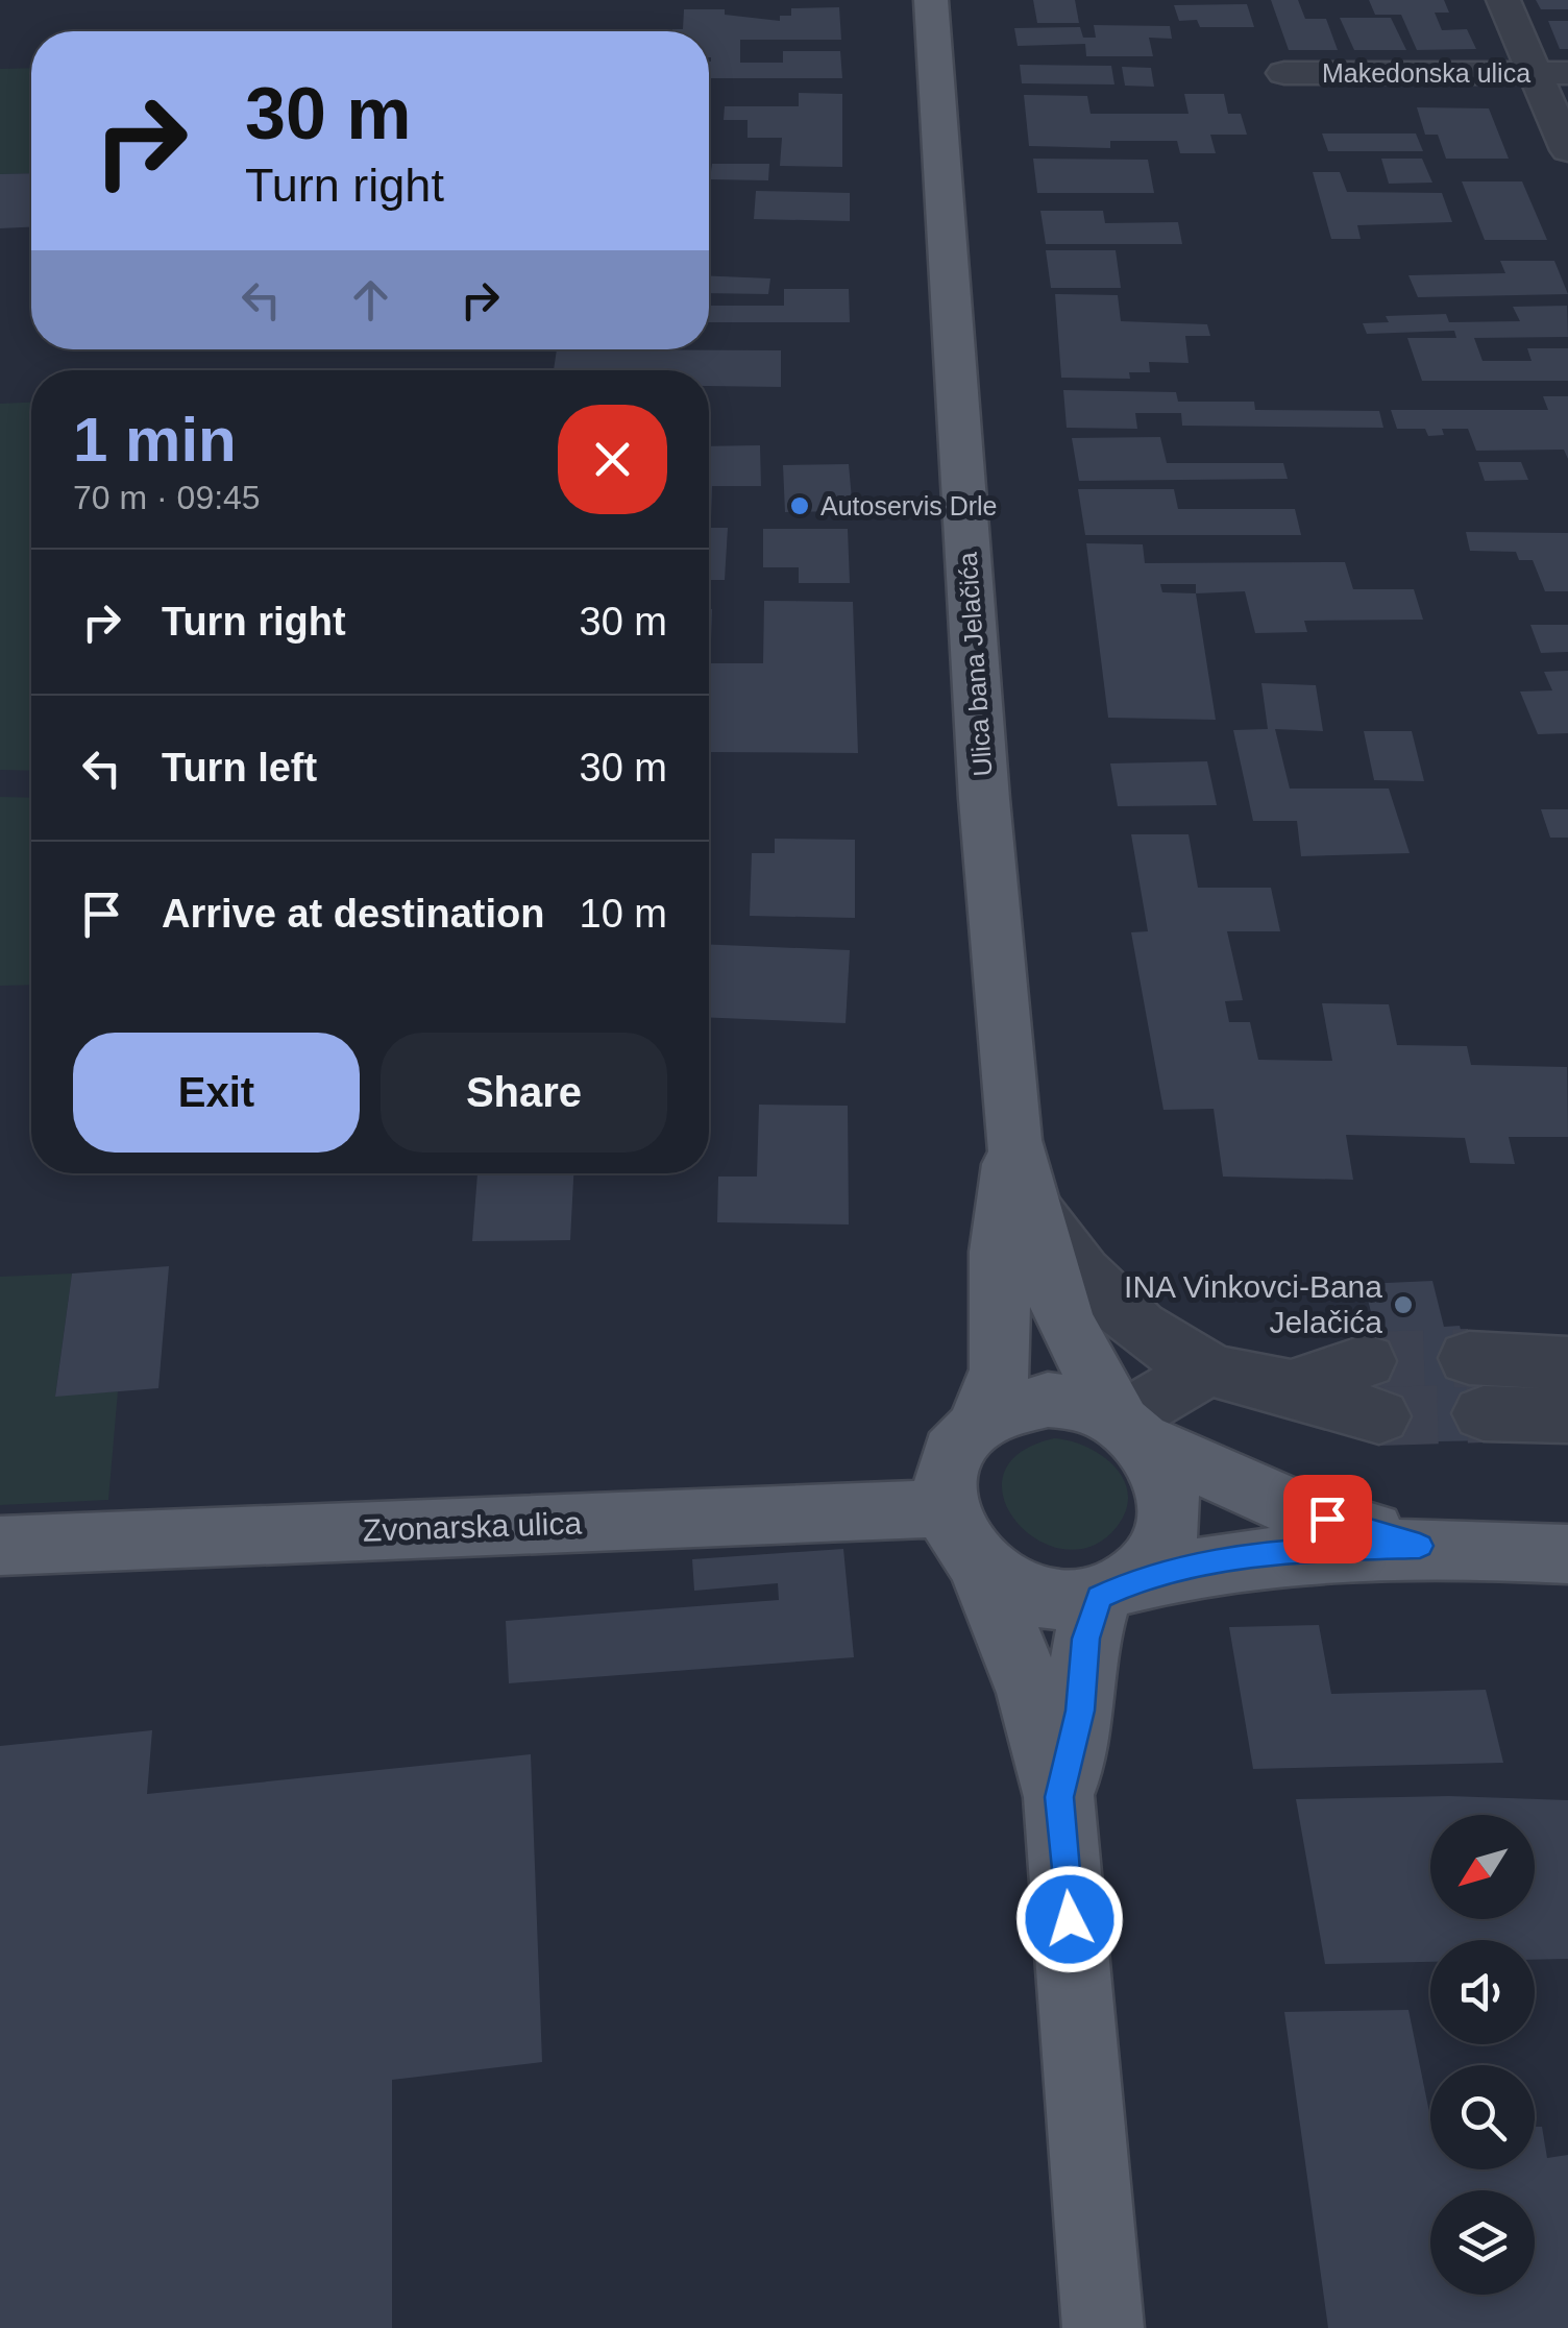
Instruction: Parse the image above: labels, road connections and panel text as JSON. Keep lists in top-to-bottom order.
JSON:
{
  "streets": {
    "main road": ["Ulica bana Jelačića", "Zvonarska ulica"],
    "street": ["Makedonska ulica"]
  },
  "crossings": [
    ["Ulica bana Jelačića", "Zvonarska ulica"]
  ],
  "places": ["Autoservis Drle", "INA Vinkovci-Bana Jelačića"],
  "north": "bottom left",
  "page": {
    "turn": ["30 m", "Turn right"],
    "heading": ["1 min", "70 m · 09:45"],
    "list": [
      {
        "name": "Turn right",
        "value": "30 m"
      },
      {
        "name": "Turn left",
        "value": "30 m"
      },
      {
        "name": "Arrive at destination",
        "value": "10 m"
      }
    ],
    "buttons": ["Exit", "Share"]
  }
}
